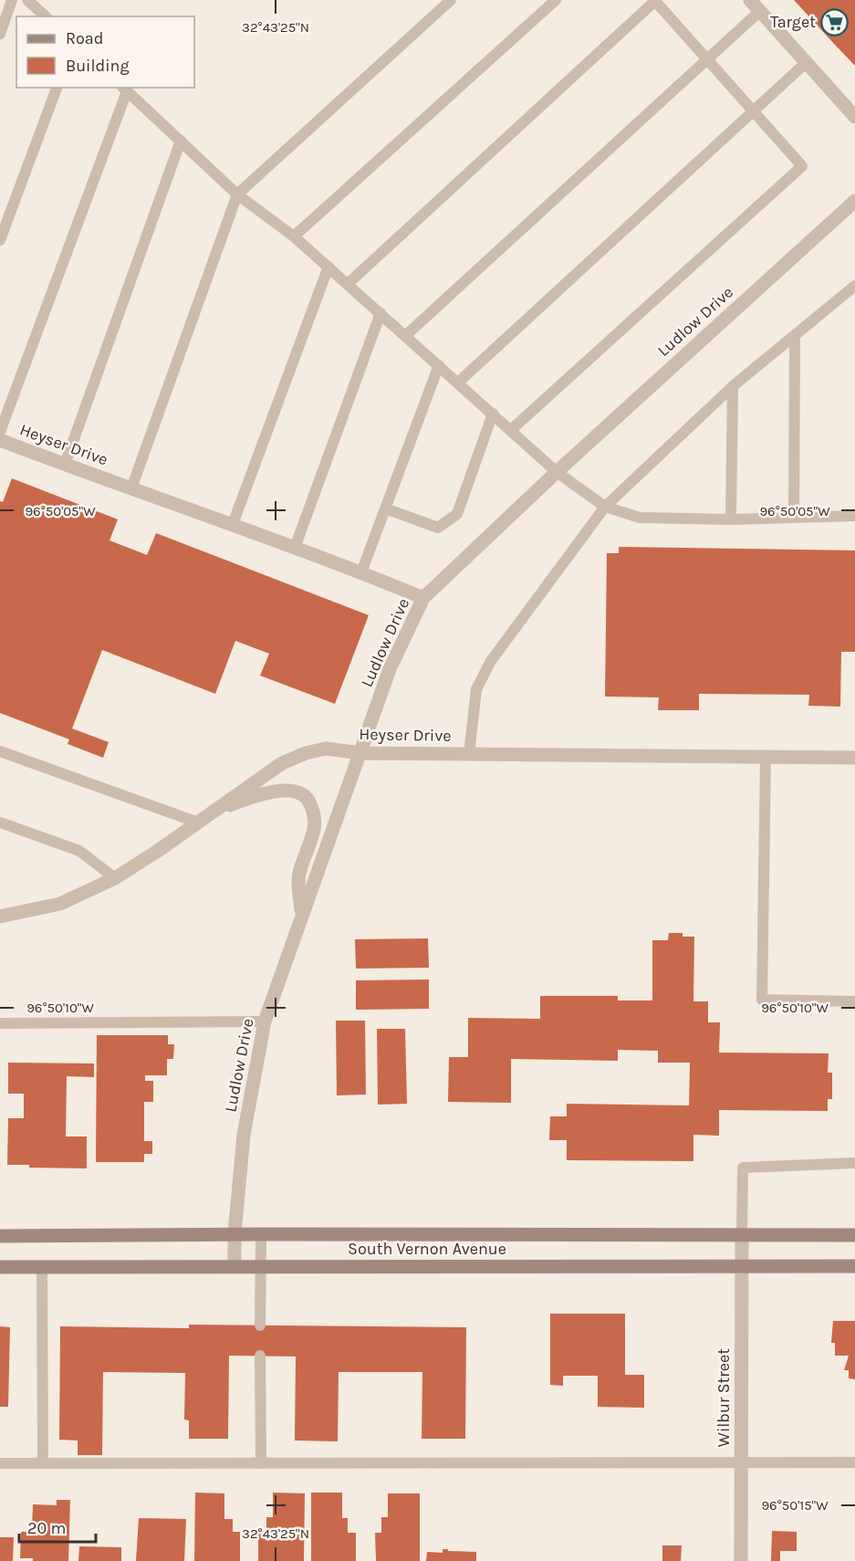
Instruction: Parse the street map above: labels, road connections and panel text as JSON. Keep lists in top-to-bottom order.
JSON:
{
  "streets": {
    "main road": ["South Vernon Avenue"],
    "street": ["Ludlow Drive", "Heyser Drive", "Wilbur Street"]
  },
  "crossings": [
    ["Ludlow Drive", "Heyser Drive"],
    ["Ludlow Drive", "South Vernon Avenue"],
    ["South Vernon Avenue", "Wilbur Street"]
  ],
  "places": {
    "supermarket": ["Target"]
  },
  "legend": ["Road", "Building"],
  "scale_bar": "20 m",
  "coordinates": [
    "32°43'25\"N",
    "96°50'05\"W",
    "96°50'10\"W",
    "96°50'15\"W"
  ]
}
